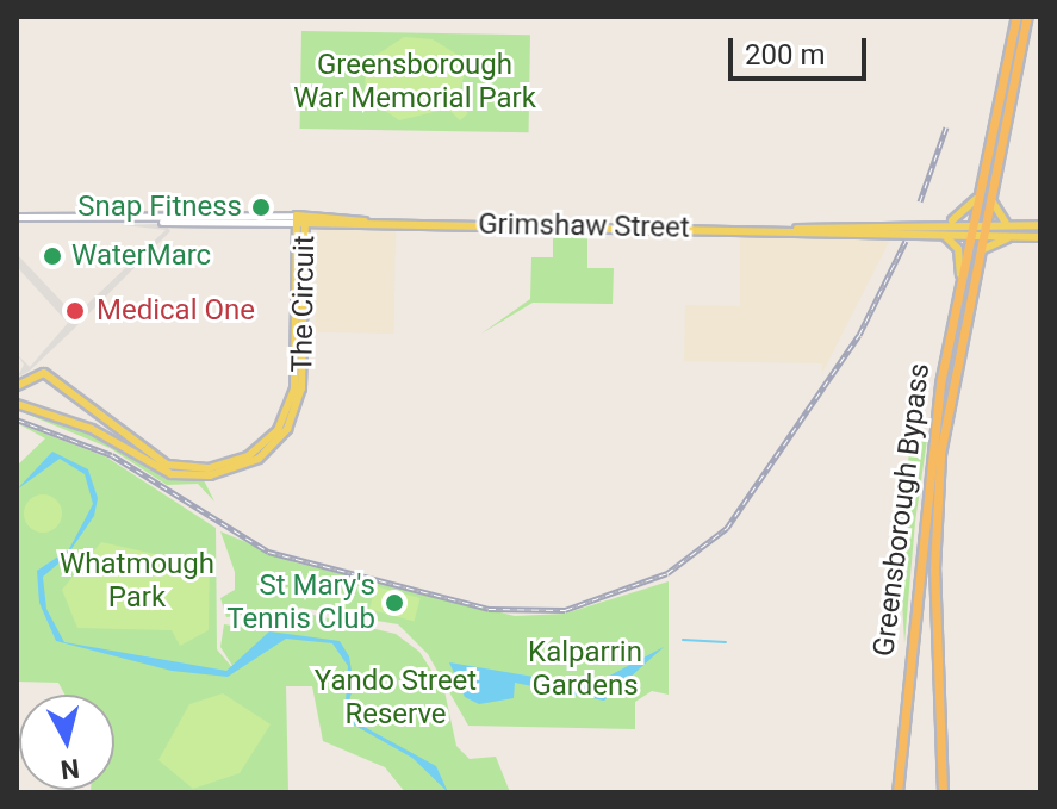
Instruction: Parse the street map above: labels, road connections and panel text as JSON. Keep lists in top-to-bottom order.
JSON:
{
  "streets": {
    "highway": ["Greensborough Bypass"],
    "main road": ["Grimshaw Street", "The Circuit"]
  },
  "crossings": [
    ["Grimshaw Street", "The Circuit"],
    ["Grimshaw Street", "Greensborough Bypass"]
  ],
  "parks": [
    "Greensborough War Memorial Park",
    "Whatmough Park",
    "Kalparrin Gardens",
    "Yando Street Reserve"
  ],
  "places": [
    "Snap Fitness",
    "WaterMarc",
    "Medical One",
    "St Mary's Tennis Club"
  ],
  "scale_bar": "200 m",
  "north": "bottom"
}
